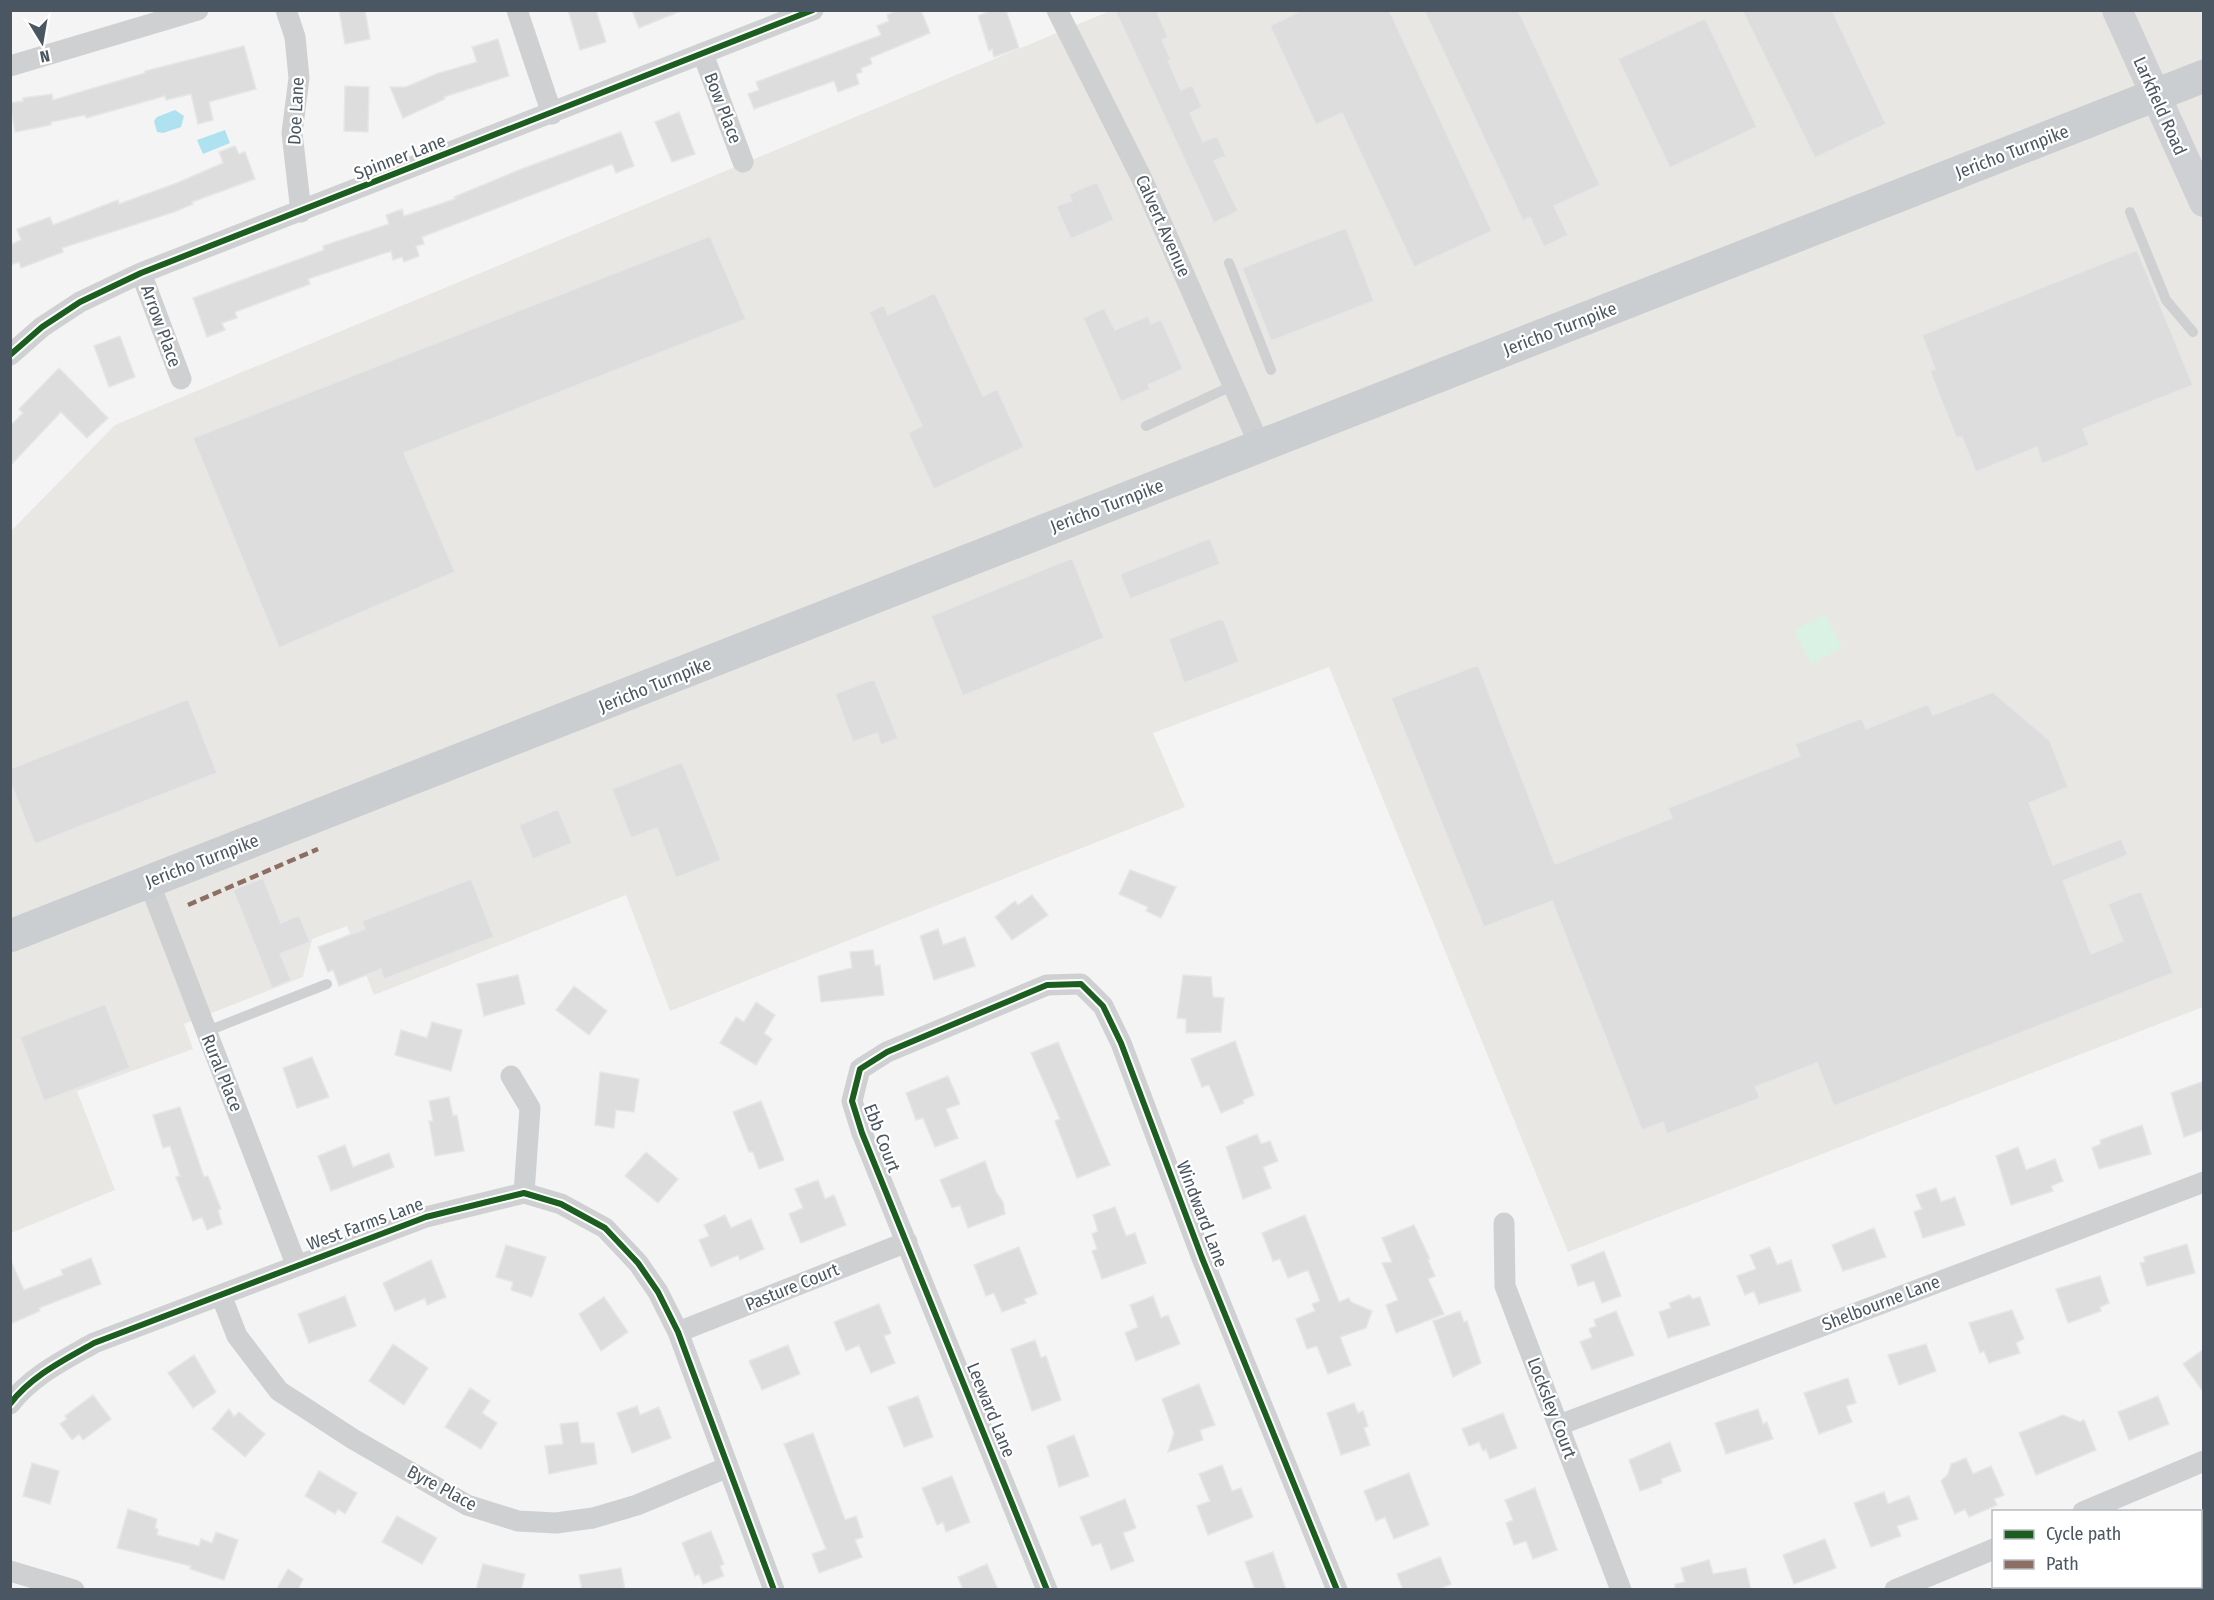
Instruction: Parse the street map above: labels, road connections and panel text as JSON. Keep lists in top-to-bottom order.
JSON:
{
  "streets": {
    "main road": ["Larkfield Road", "Jericho Turnpike"],
    "street": [
      "Bow Place",
      "Doe Lane",
      "Spinner Lane",
      "Calvert Avenue",
      "Arrow Place",
      "Rural Place",
      "Ebb Court",
      "Windward Lane",
      "West Farms Lane",
      "Pasture Court",
      "Shelbourne Lane",
      "Locksley Court",
      "Leeward Lane",
      "Byre Place"
    ]
  },
  "crossings": [
    ["Larkfield Road", "Jericho Turnpike"],
    ["Bow Place", "Spinner Lane"],
    ["Doe Lane", "Spinner Lane"],
    ["Jericho Turnpike", "Calvert Avenue"],
    ["Jericho Turnpike", "Rural Place"],
    ["Spinner Lane", "Arrow Place"],
    ["Rural Place", "West Farms Lane"],
    ["Ebb Court", "Windward Lane"],
    ["Ebb Court", "Pasture Court"],
    ["Ebb Court", "Leeward Lane"],
    ["West Farms Lane", "Byre Place"],
    ["Pasture Court", "Leeward Lane"],
    ["Shelbourne Lane", "Locksley Court"]
  ],
  "legend": ["Cycle path", "Path"],
  "north": "bottom"
}
